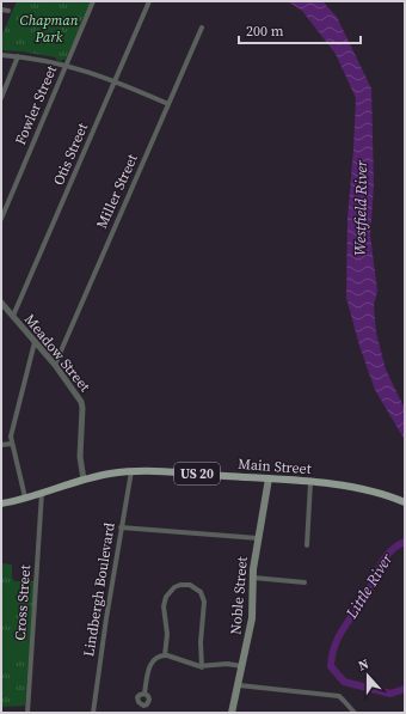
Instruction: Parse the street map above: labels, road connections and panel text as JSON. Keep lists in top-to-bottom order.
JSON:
{
  "streets": {
    "main road": ["Main Street", "US 20", "Noble Street"],
    "street": [
      "Fowler Street",
      "Otis Street",
      "Miller Street",
      "Meadow Street",
      "Lindbergh Boulevard",
      "Cross Street"
    ]
  },
  "crossings": [
    ["Otis Street", "Meadow Street"],
    ["Miller Street", "Meadow Street"],
    ["Meadow Street", "Main Street"],
    ["Main Street", "Lindbergh Boulevard"],
    ["Main Street", "Noble Street"],
    ["Main Street", "Cross Street"]
  ],
  "water": ["Westfield River", "Little River"],
  "parks": ["Chapman Park"],
  "scale_bar": "200 m",
  "north": "top"
}
